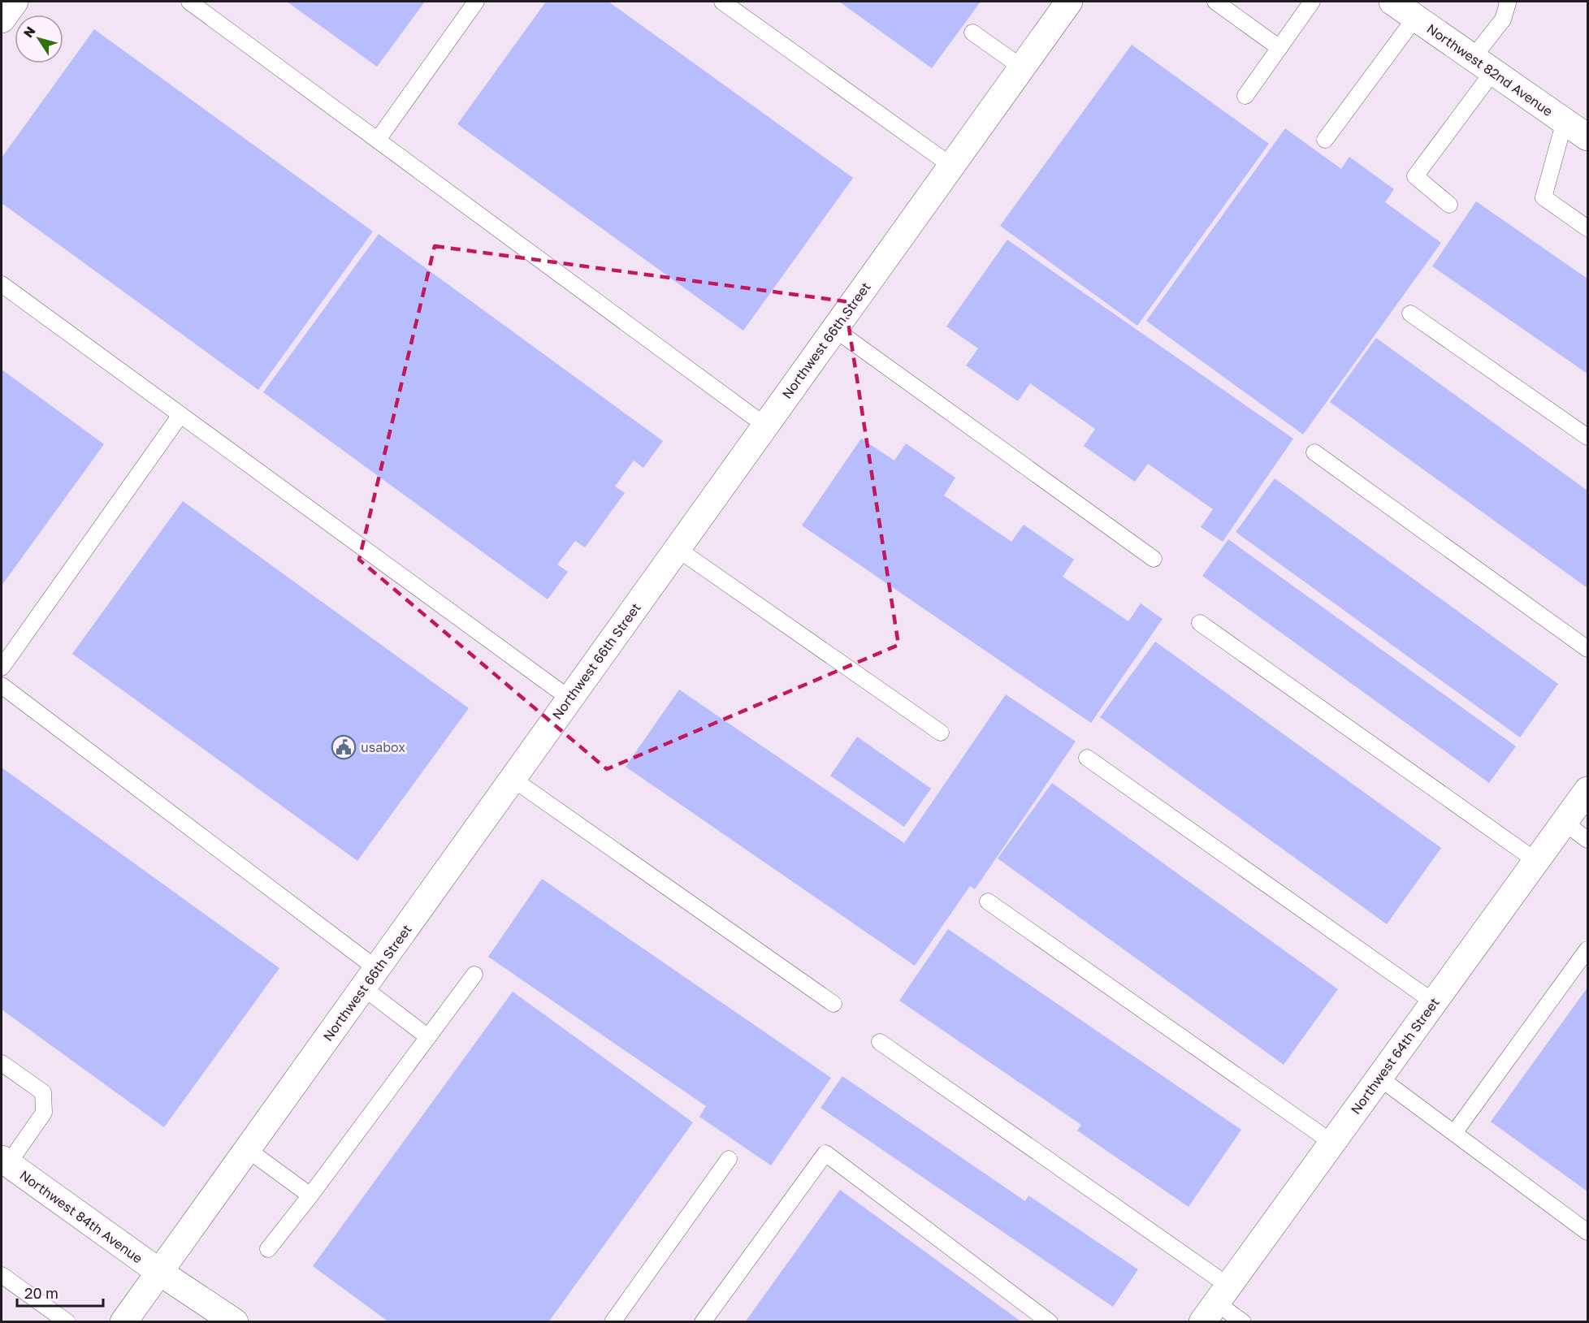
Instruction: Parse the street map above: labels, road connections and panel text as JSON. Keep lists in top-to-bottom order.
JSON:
{
  "streets": {
    "street": [
      "Northwest 82nd Avenue",
      "Northwest 66th Street",
      "Northwest 64th Street",
      "Northwest 84th Avenue"
    ]
  },
  "crossings": [
    ["Northwest 66th Street", "Northwest 84th Avenue"]
  ],
  "places": {
    "public building": ["usabox"]
  },
  "scale_bar": "20 m",
  "north": "top left"
}
